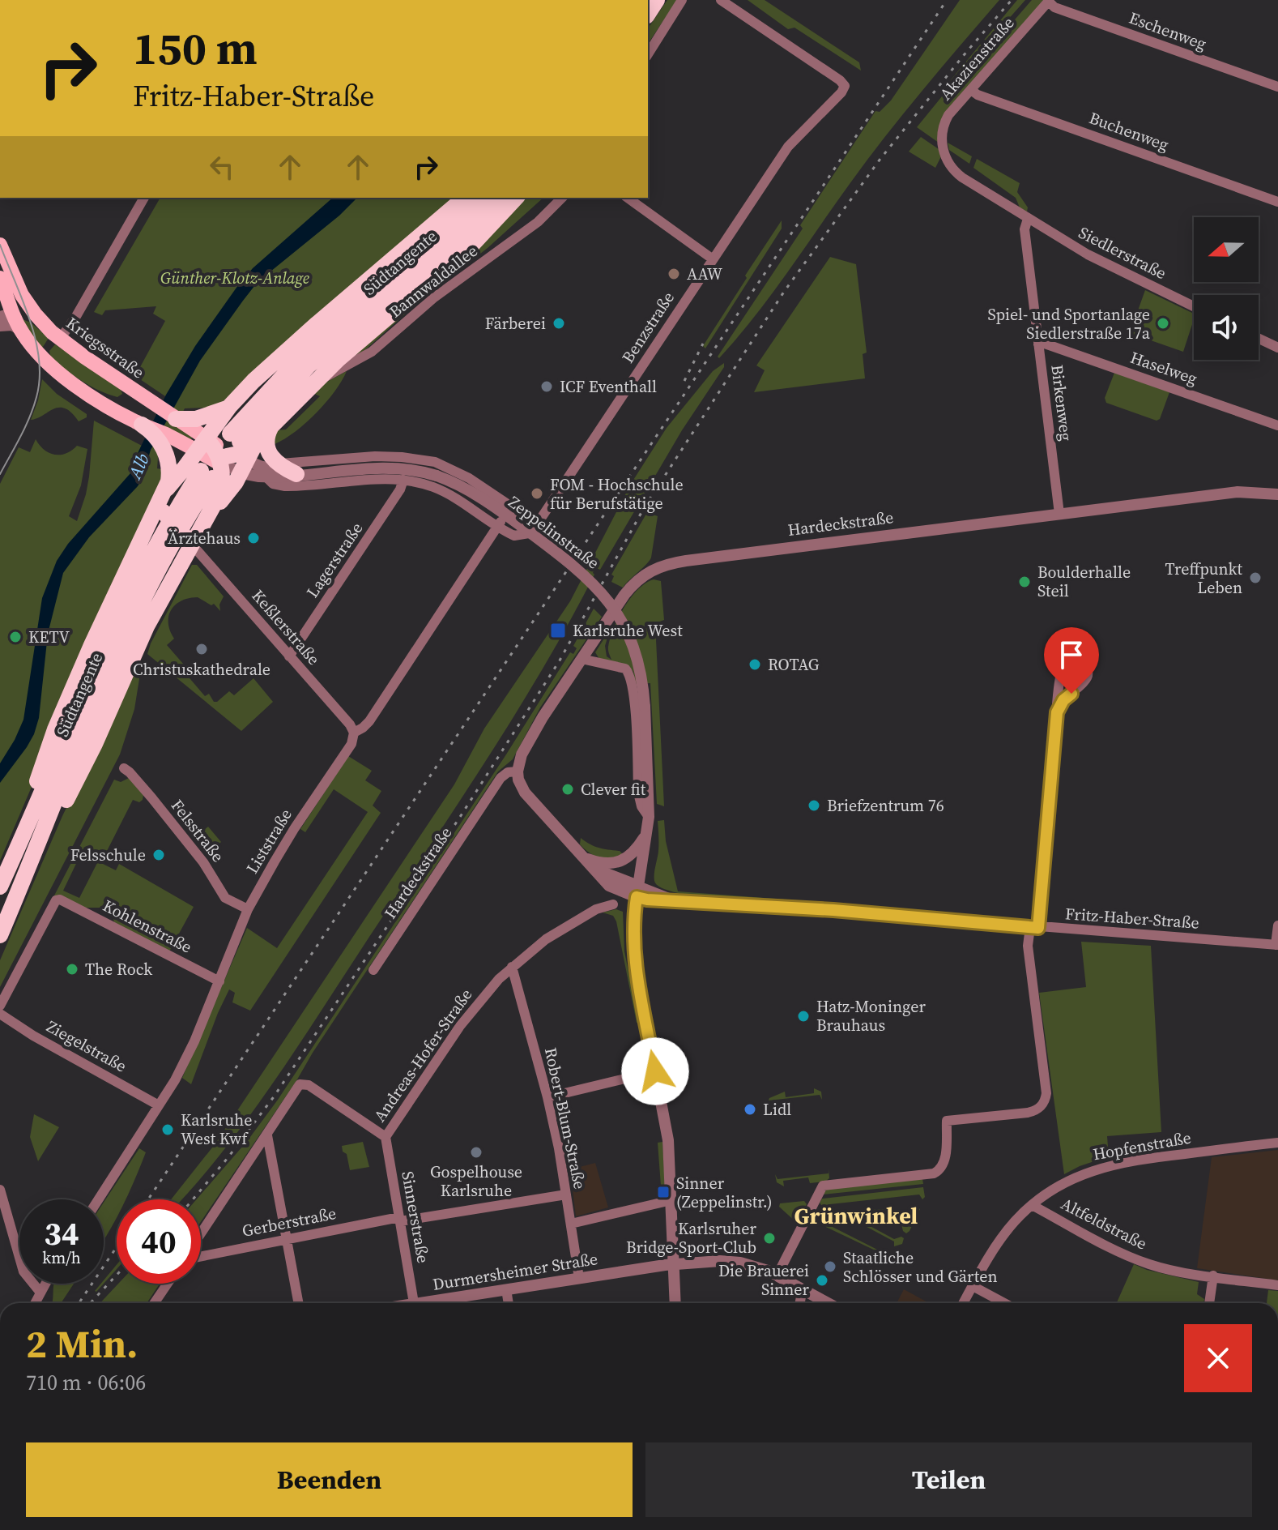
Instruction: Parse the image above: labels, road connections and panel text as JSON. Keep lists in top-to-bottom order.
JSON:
{
  "streets": {
    "highway": ["Südtangente"],
    "main road": ["Kriegsstraße"],
    "street": [
      "Eschenweg",
      "Akazienstraße",
      "Buchenweg",
      "Siedlerstraße",
      "Bannwaldallee",
      "Benzstraße",
      "Haselweg",
      "Birkenweg",
      "Hardeckstraße",
      "Zeppelinstraße",
      "Lagerstraße",
      "Keßlerstraße",
      "Felsstraße",
      "Liststraße",
      "Fritz-Haber-Straße",
      "Kohlenstraße",
      "Ziegelstraße",
      "Andreas-Hofer-Straße",
      "Robert-Blum-Straße",
      "Hopfenstraße",
      "Sinnerstraße",
      "Gerberstraße",
      "Altfeldstraße",
      "Durmersheimer Straße"
    ]
  },
  "crossings": [
    ["Eschenweg", "Akazienstraße"],
    ["Akazienstraße", "Buchenweg"],
    ["Akazienstraße", "Siedlerstraße"],
    ["Akazienstraße", "Birkenweg"],
    ["Siedlerstraße", "Birkenweg"],
    ["Südtangente", "Kriegsstraße"],
    ["Südtangente", "Zeppelinstraße"],
    ["Benzstraße", "Zeppelinstraße"],
    ["Kriegsstraße", "Zeppelinstraße"],
    ["Haselweg", "Birkenweg"],
    ["Birkenweg", "Hardeckstraße"],
    ["Zeppelinstraße", "Lagerstraße"],
    ["Zeppelinstraße", "Liststraße"],
    ["Zeppelinstraße", "Fritz-Haber-Straße"],
    ["Zeppelinstraße", "Durmersheimer Straße"],
    ["Lagerstraße", "Keßlerstraße"],
    ["Keßlerstraße", "Liststraße"],
    ["Felsstraße", "Liststraße"],
    ["Liststraße", "Kohlenstraße"],
    ["Liststraße", "Ziegelstraße"],
    ["Andreas-Hofer-Straße", "Robert-Blum-Straße"],
    ["Andreas-Hofer-Straße", "Sinnerstraße"],
    ["Robert-Blum-Straße", "Gerberstraße"],
    ["Robert-Blum-Straße", "Durmersheimer Straße"],
    ["Hopfenstraße", "Altfeldstraße"],
    ["Sinnerstraße", "Gerberstraße"],
    ["Sinnerstraße", "Durmersheimer Straße"]
  ],
  "districts": ["Grünwinkel"],
  "water": ["Alb"],
  "parks": ["Günther-Klotz-Anlage"],
  "places": {
    "other": [
      "AAW",
      "Färberei",
      "Spiel- und Sportanlage Siedlerstraße 17a",
      "ICF Eventhall",
      "FOM - Hochschule für Berufstätige",
      "Ärztehaus",
      "Treffpunkt Leben",
      "Boulderhalle Steil",
      "KETV",
      "Christuskathedrale",
      "ROTAG",
      "Clever fit",
      "Briefzentrum 76",
      "Felsschule",
      "The Rock",
      "Hatz-Moninger Brauhaus",
      "Lidl",
      "Karlsruhe West Kwf",
      "Gospelhouse Karlsruhe",
      "Karlsruher Bridge-Sport-Club",
      "Staatliche Schlösser und Gärten",
      "Die Brauerei Sinner"
    ],
    "transit": ["Karlsruhe West", "Sinner (Zeppelinstr.)"]
  },
  "north": "left",
  "page": {
    "turn": ["150 m", "Fritz-Haber-Straße"],
    "speed": "34 km/h",
    "limit": "40",
    "heading": ["2 Min.", "710 m · 06:06"],
    "buttons": ["Beenden", "Teilen"]
  }
}
